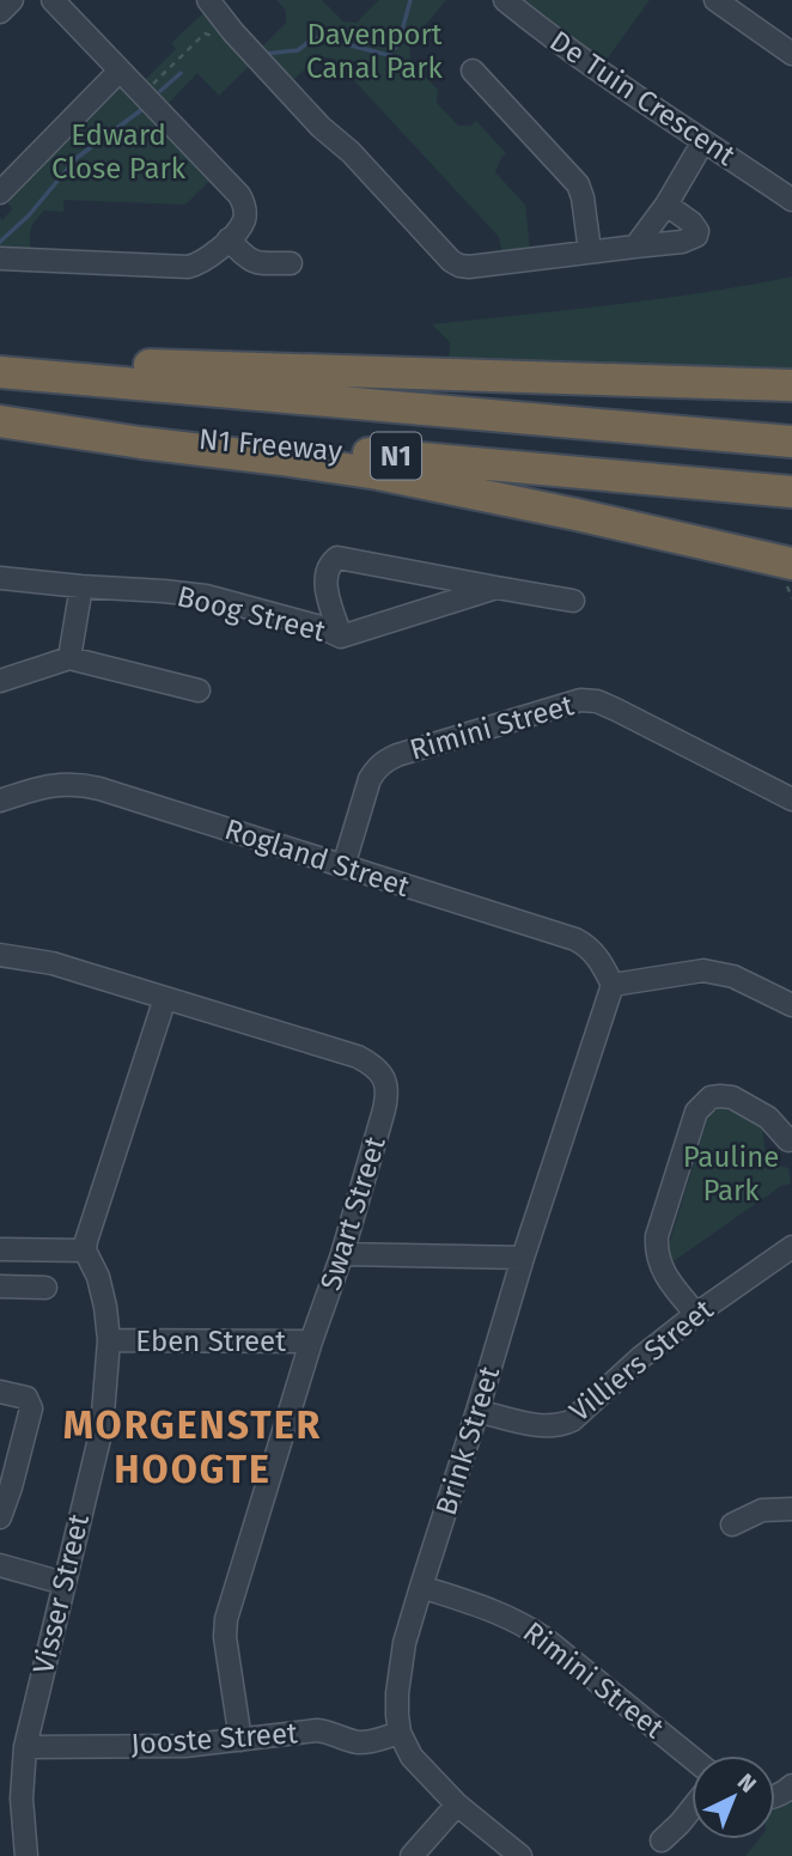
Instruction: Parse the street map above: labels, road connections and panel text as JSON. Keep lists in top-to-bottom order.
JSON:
{
  "streets": {
    "highway": ["N1 Freeway", "N1"],
    "street": [
      "De Tuin Crescent",
      "Boog Street",
      "Rimini Street",
      "Rogland Street",
      "Swart Street",
      "Eben Street",
      "Villiers Street",
      "Brink Street",
      "Visser Street",
      "Jooste Street"
    ]
  },
  "crossings": [
    ["Rimini Street", "Rogland Street"],
    ["Rimini Street", "Brink Street"],
    ["Rogland Street", "Brink Street"],
    ["Swart Street", "Eben Street"],
    ["Swart Street", "Jooste Street"],
    ["Eben Street", "Visser Street"],
    ["Villiers Street", "Brink Street"],
    ["Brink Street", "Jooste Street"],
    ["Visser Street", "Jooste Street"]
  ],
  "districts": ["MORGENSTER HOOGTE"],
  "parks": ["Davenport Canal Park", "Edward Close Park", "Pauline Park"],
  "north": "top right"
}
